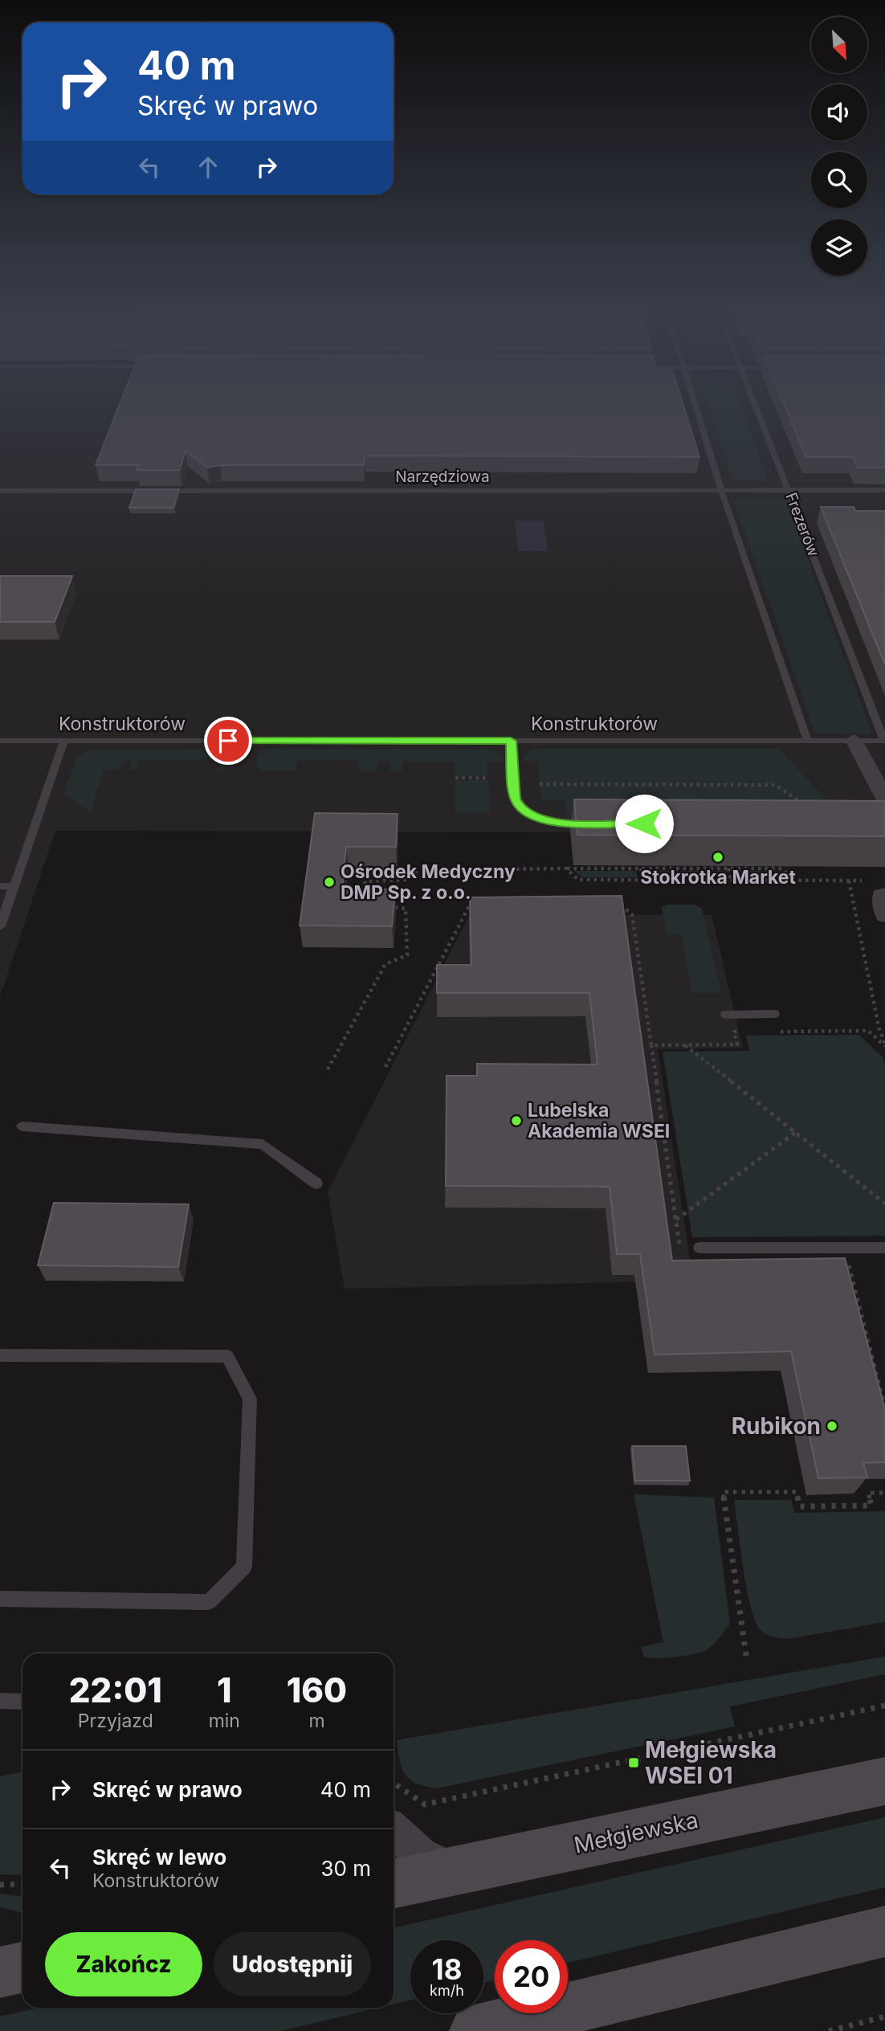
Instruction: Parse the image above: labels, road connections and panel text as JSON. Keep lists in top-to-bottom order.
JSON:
{
  "streets": {
    "main road": ["Mełgiewska"],
    "lane": ["Narzędziowa", "Frezerów", "Konstruktorów"]
  },
  "crossings": [
    ["Narzędziowa", "Frezerów"],
    ["Frezerów", "Konstruktorów"]
  ],
  "places": {
    "other": [
      "Stokrotka Market",
      "Ośrodek Medyczny DMP Sp. z o.o.",
      "Lubelska Akademia WSEI",
      "Rubikon"
    ],
    "transit": ["Mełgiewska WSEI 01"]
  },
  "north": "bottom right",
  "page": {
    "turn": ["40 m", "Skręć w prawo"],
    "eta": [
      "22:01",
      "Przyjazd",
      "1",
      "min",
      "160",
      "m"
    ],
    "list": [
      {
        "name": "Skręć w prawo",
        "value": "40 m"
      },
      {
        "name": "Skręć w lewo",
        "note": "Konstruktorów",
        "value": "30 m"
      }
    ],
    "buttons": ["Zakończ", "Udostępnij"],
    "speed": "18 km/h",
    "limit": "20"
  }
}
